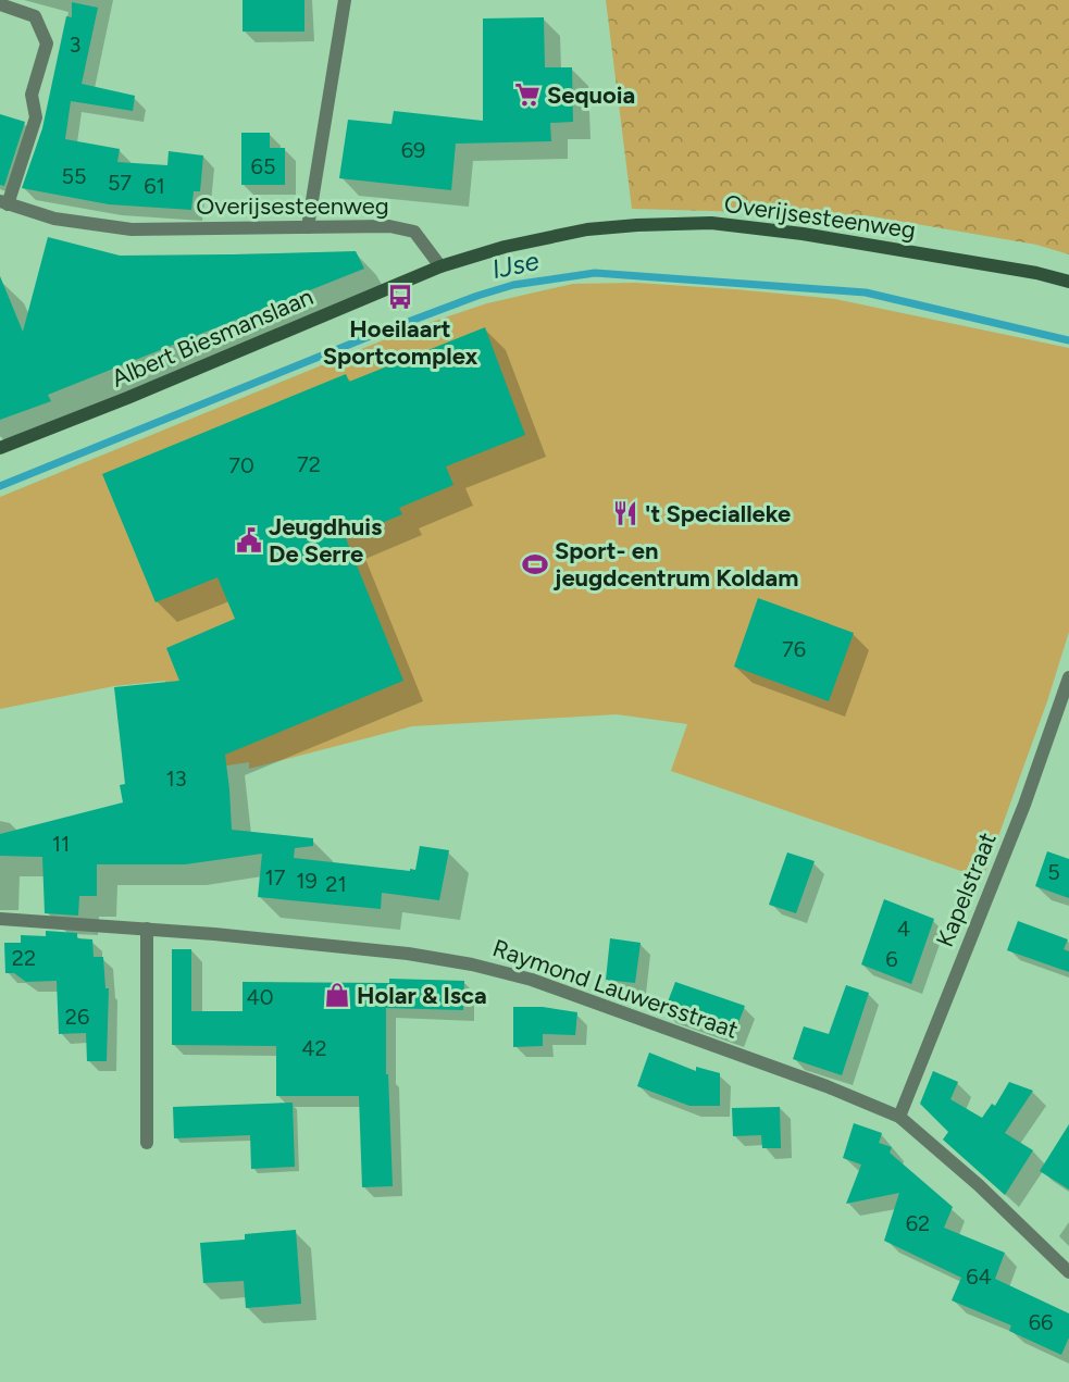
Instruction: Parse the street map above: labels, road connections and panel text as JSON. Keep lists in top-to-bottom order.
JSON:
{
  "streets": {
    "main road": ["Overijsesteenweg", "Albert Biesmanslaan"],
    "street": ["Kapelstraat", "Raymond Lauwersstraat"]
  },
  "crossings": [
    ["Overijsesteenweg", "Albert Biesmanslaan"],
    ["Kapelstraat", "Raymond Lauwersstraat"]
  ],
  "water": ["IJse"],
  "places": {
    "supermarket": ["Sequoia"],
    "bus stop": ["Hoeilaart Sportcomplex"],
    "restaurant": ["'t Specialleke"],
    "public building": ["Jeugdhuis De Serre"],
    "sports": ["Sport- en jeugdcentrum Koldam"],
    "shop": ["Holar & Isca"]
  },
  "house_numbers": [
    "3",
    "69",
    "65",
    "55",
    "57",
    "61",
    "72",
    "70",
    "76",
    "13",
    "11",
    "5",
    "17",
    "19",
    "21",
    "4",
    "22",
    "6",
    "40",
    "26",
    "42",
    "62",
    "64",
    "66"
  ]
}
